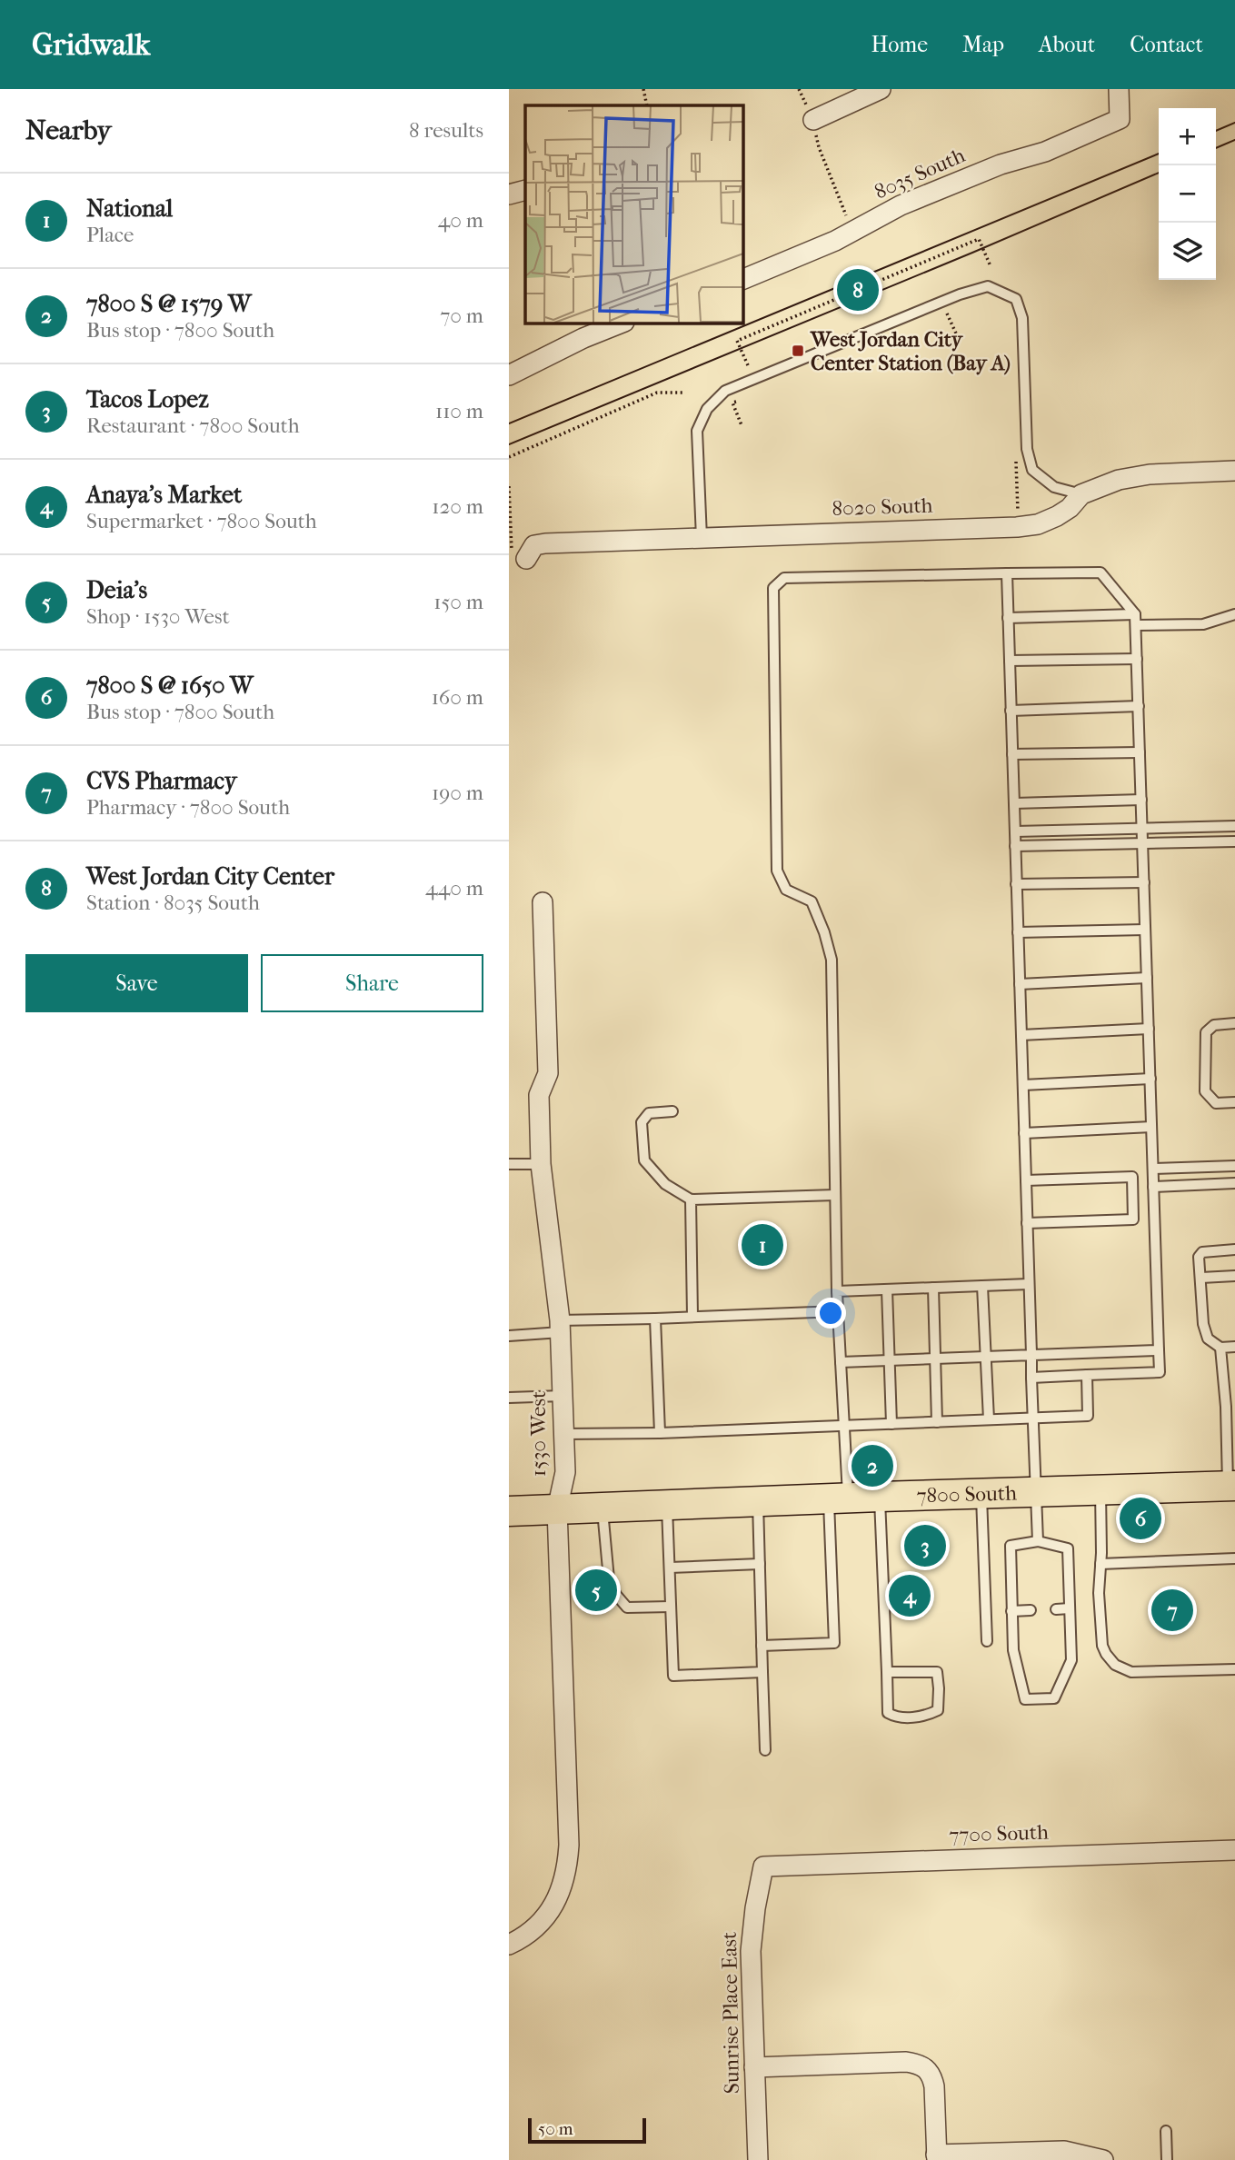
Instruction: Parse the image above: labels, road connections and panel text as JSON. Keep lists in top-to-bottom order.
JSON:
{
  "streets": {
    "main road": ["7800 South"],
    "street": [
      "8035 South",
      "8020 South",
      "1530 West",
      "7700 South",
      "Sunrise Place East"
    ]
  },
  "crossings": [
    ["1530 West", "7800 South"],
    ["7700 South", "Sunrise Place East"]
  ],
  "places": {
    "transit": ["West Jordan City Center Station (Bay A)"]
  },
  "scale_bar": "50 m",
  "page": {
    "header": "Gridwalk",
    "nav": [
      "Home",
      "Map",
      "About",
      "Contact"
    ],
    "heading": ["Nearby", "8 results"],
    "map_buttons": ["+", "−"],
    "list": [
      {
        "mark": "1",
        "name": "National",
        "note": "Place",
        "value": "40 m"
      },
      {
        "mark": "2",
        "name": "7800 S @ 1579 W",
        "note": "Bus stop · 7800 South",
        "value": "70 m"
      },
      {
        "mark": "3",
        "name": "Tacos Lopez",
        "note": "Restaurant · 7800 South",
        "value": "110 m"
      },
      {
        "mark": "4",
        "name": "Anaya's Market",
        "note": "Supermarket · 7800 South",
        "value": "120 m"
      },
      {
        "mark": "5",
        "name": "Deia's",
        "note": "Shop · 1530 West",
        "value": "150 m"
      },
      {
        "mark": "6",
        "name": "7800 S @ 1650 W",
        "note": "Bus stop · 7800 South",
        "value": "160 m"
      },
      {
        "mark": "7",
        "name": "CVS Pharmacy",
        "note": "Pharmacy · 7800 South",
        "value": "190 m"
      },
      {
        "mark": "8",
        "name": "West Jordan City Center",
        "note": "Station · 8035 South",
        "value": "440 m"
      }
    ],
    "pins": [
      "8",
      "1",
      "2",
      "6",
      "3",
      "5",
      "4",
      "7"
    ],
    "buttons": ["Save", "Share"],
    "scale": "50 m"
  }
}
